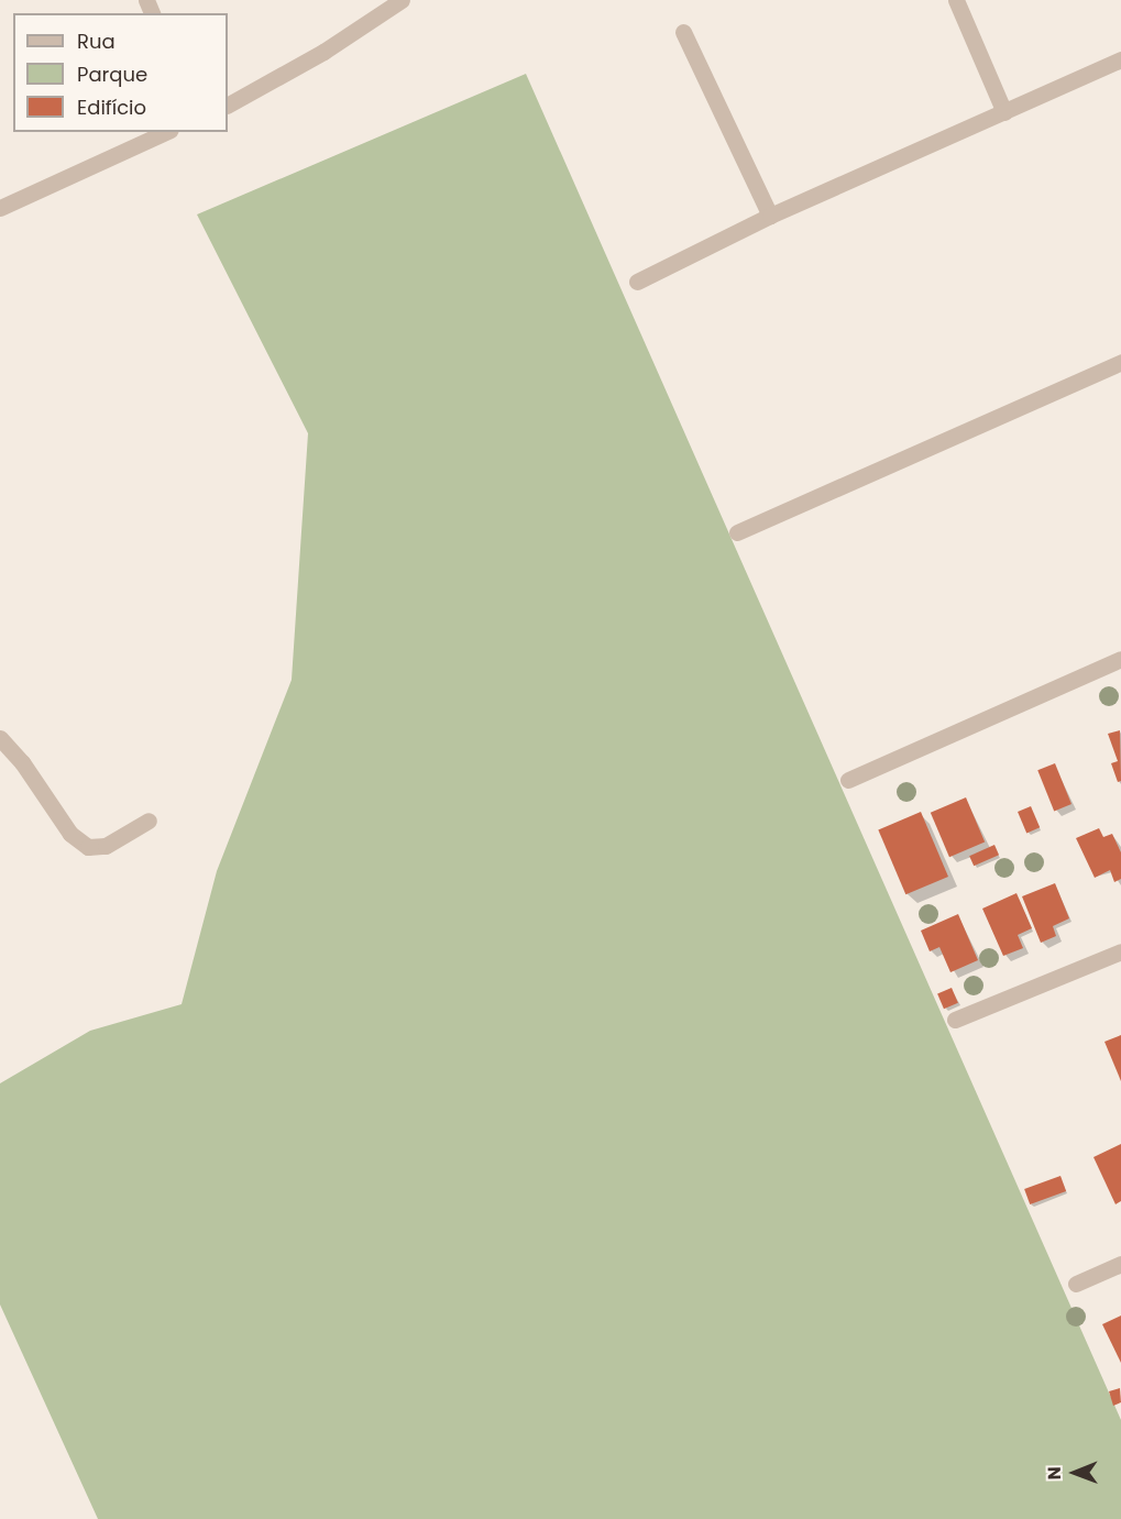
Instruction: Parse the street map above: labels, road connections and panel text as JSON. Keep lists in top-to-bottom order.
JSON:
{
  "legend": ["Rua", "Parque", "Edifício"],
  "north": "left"
}
